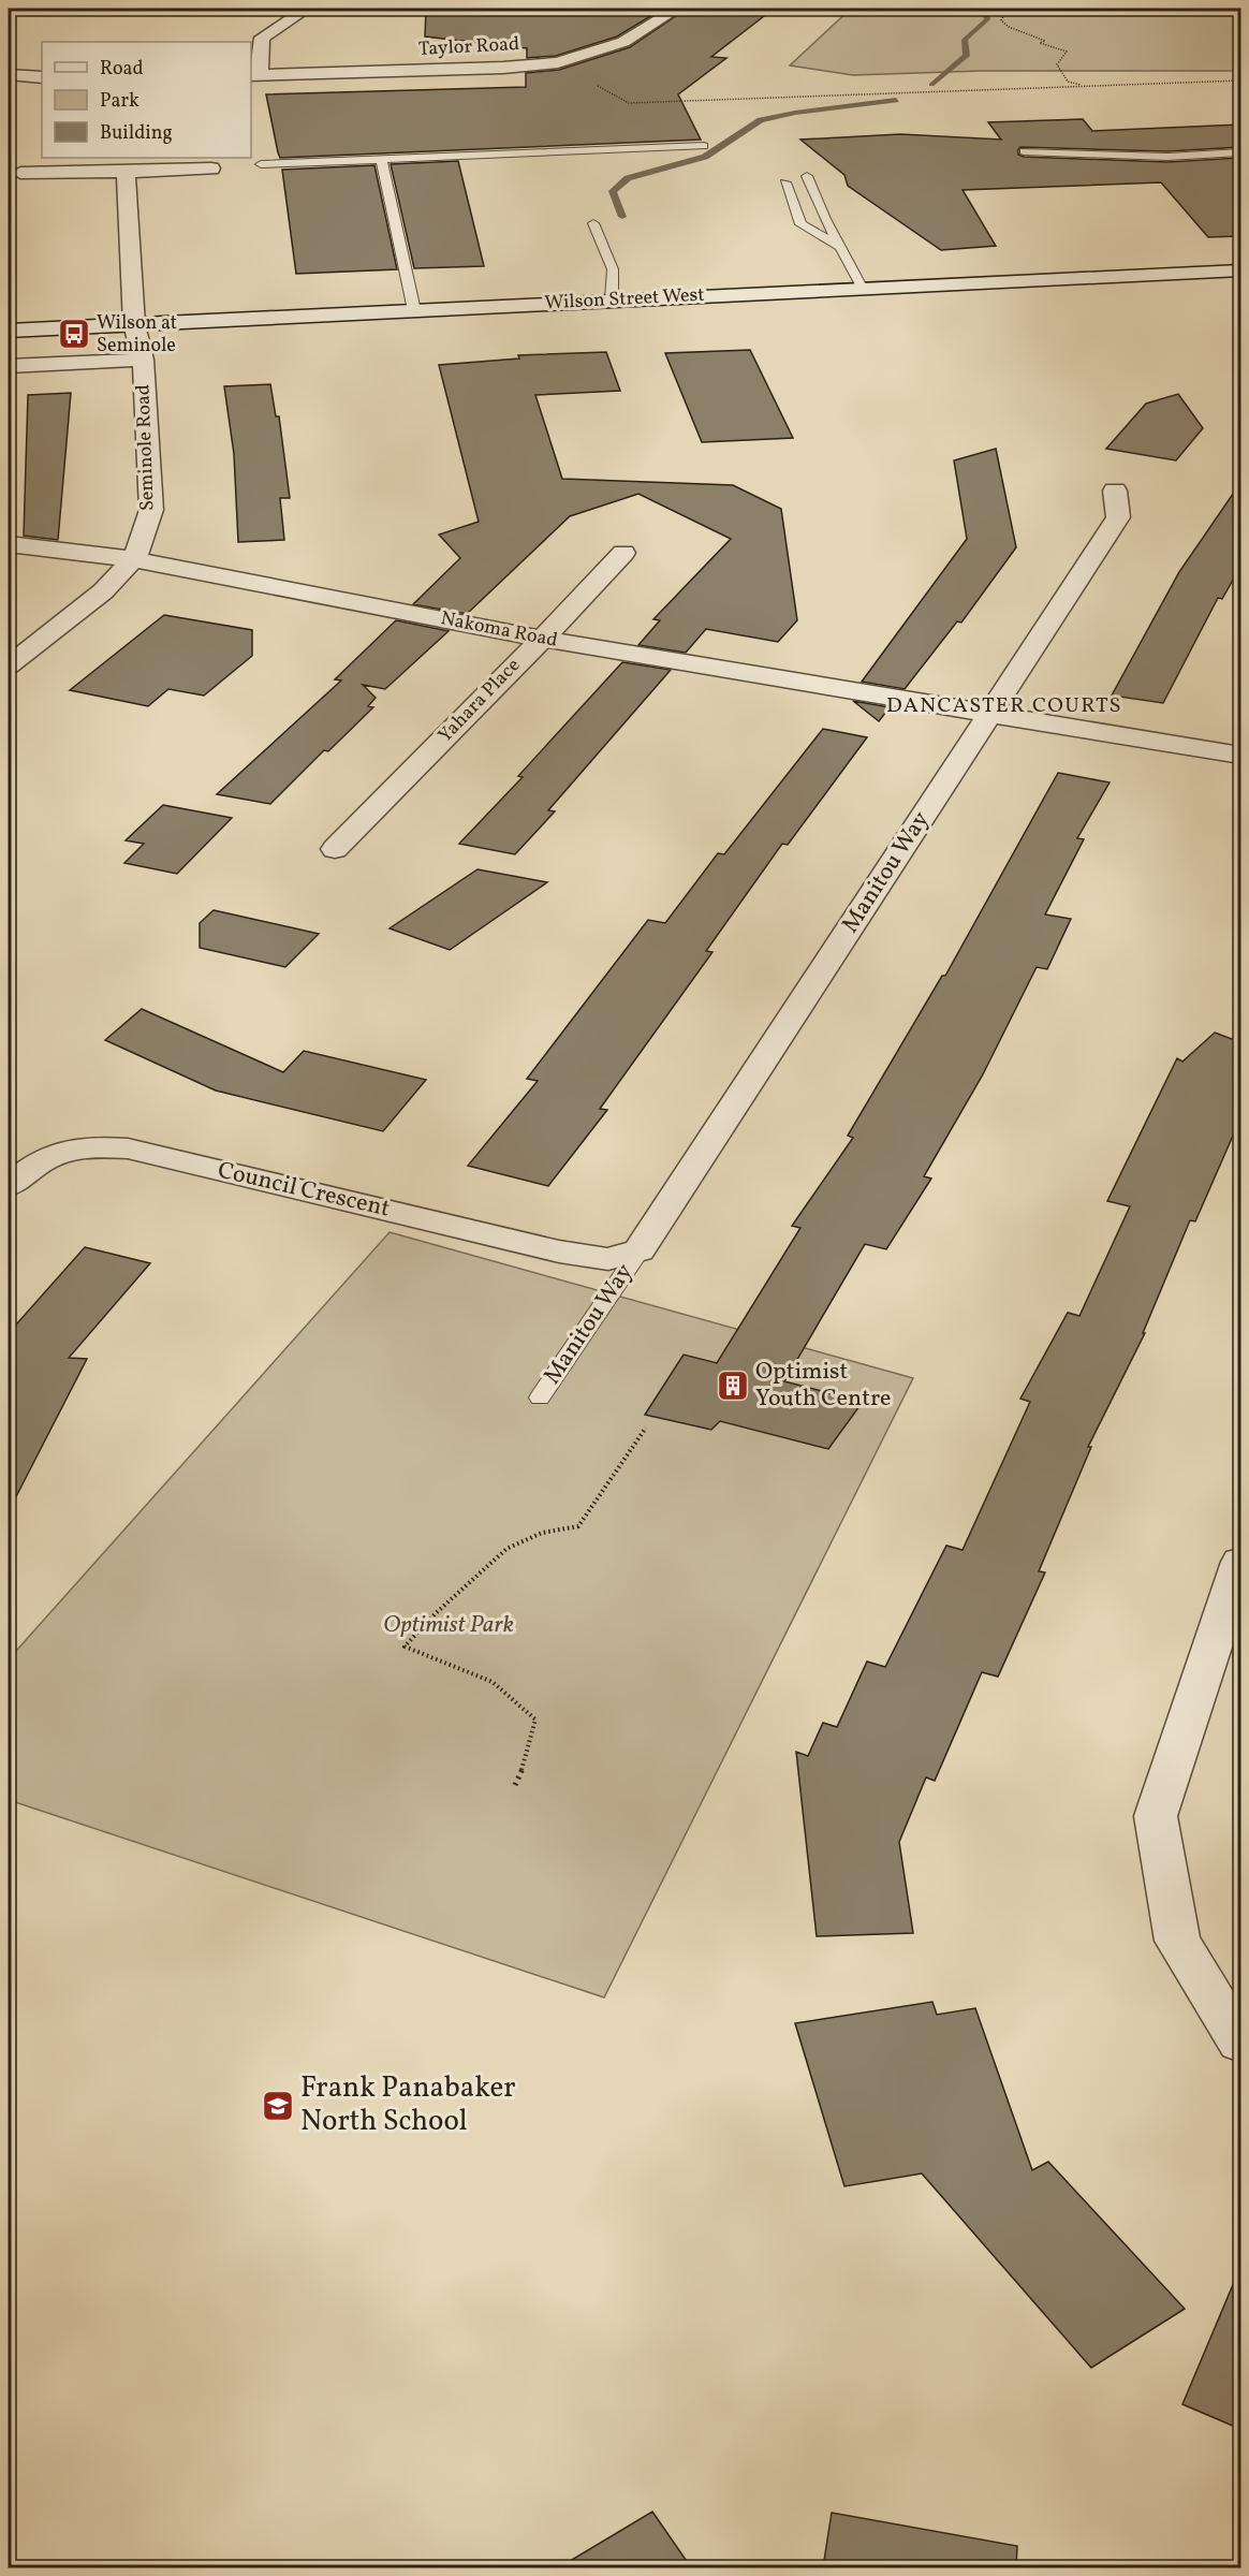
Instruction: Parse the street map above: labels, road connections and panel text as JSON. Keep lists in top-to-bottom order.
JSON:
{
  "streets": {
    "street": [
      "Taylor Road",
      "Wilson Street West",
      "Seminole Road",
      "Nakoma Road",
      "Yahara Place",
      "Manitou Way",
      "Council Crescent"
    ]
  },
  "crossings": [
    ["Wilson Street West", "Seminole Road"],
    ["Seminole Road", "Nakoma Road"],
    ["Nakoma Road", "Yahara Place"],
    ["Nakoma Road", "Manitou Way"],
    ["Manitou Way", "Council Crescent"]
  ],
  "districts": ["DANCASTER COURTS"],
  "parks": ["Optimist Park"],
  "places": {
    "bus stop": ["Wilson at Seminole"],
    "building": ["Optimist Youth Centre"],
    "school or university": ["Frank Panabaker North School"]
  },
  "legend": ["Road", "Park", "Building"]
}
